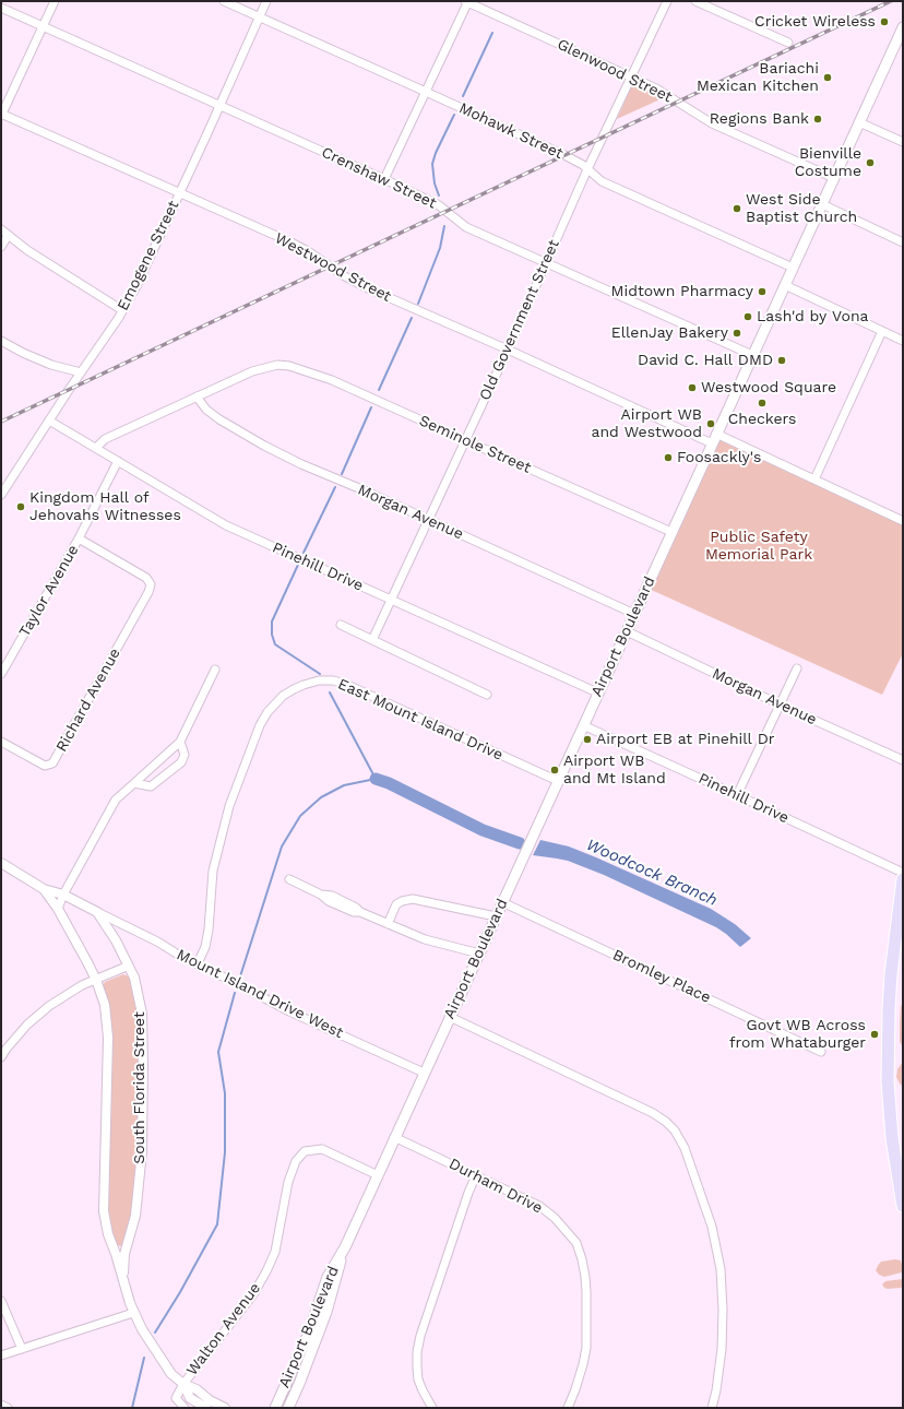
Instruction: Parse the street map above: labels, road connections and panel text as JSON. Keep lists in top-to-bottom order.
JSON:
{
  "streets": {
    "main road": ["Airport Boulevard"],
    "street": [
      "Glenwood Street",
      "Mohawk Street",
      "Crenshaw Street",
      "Emogene Street",
      "Westwood Street",
      "Old Government Street",
      "Seminole Street",
      "Morgan Avenue",
      "Pinehill Drive",
      "Taylor Avenue",
      "Richard Avenue",
      "East Mount Island Drive",
      "Bromley Place",
      "Mount Island Drive West",
      "South Florida Street",
      "Durham Drive",
      "Walton Avenue"
    ]
  },
  "crossings": [
    ["Glenwood Street", "Old Government Street"],
    ["Glenwood Street", "Airport Boulevard"],
    ["Mohawk Street", "Emogene Street"],
    ["Mohawk Street", "Old Government Street"],
    ["Mohawk Street", "Airport Boulevard"],
    ["Crenshaw Street", "Emogene Street"],
    ["Crenshaw Street", "Old Government Street"],
    ["Crenshaw Street", "Airport Boulevard"],
    ["Emogene Street", "Westwood Street"],
    ["Emogene Street", "Pinehill Drive"],
    ["Westwood Street", "Old Government Street"],
    ["Westwood Street", "Airport Boulevard"],
    ["Old Government Street", "Seminole Street"],
    ["Old Government Street", "Morgan Avenue"],
    ["Old Government Street", "Pinehill Drive"],
    ["Seminole Street", "Morgan Avenue"],
    ["Seminole Street", "Airport Boulevard"],
    ["Morgan Avenue", "Airport Boulevard"],
    ["Pinehill Drive", "Taylor Avenue"],
    ["Pinehill Drive", "Airport Boulevard"],
    ["Taylor Avenue", "Richard Avenue"],
    ["Airport Boulevard", "East Mount Island Drive"],
    ["Airport Boulevard", "Bromley Place"],
    ["Airport Boulevard", "Mount Island Drive West"],
    ["Airport Boulevard", "Durham Drive"],
    ["Airport Boulevard", "Walton Avenue"],
    ["East Mount Island Drive", "Mount Island Drive West"],
    ["Mount Island Drive West", "South Florida Street"],
    ["South Florida Street", "Walton Avenue"]
  ],
  "water": ["Woodcock Branch"],
  "parks": ["Public Safety Memorial Park"],
  "places": [
    "Cricket Wireless",
    "Bariachi Mexican Kitchen",
    "Regions Bank",
    "Bienville Costume",
    "West Side Baptist Church",
    "Midtown Pharmacy",
    "Lash'd by Vona",
    "EllenJay Bakery",
    "David C. Hall DMD",
    "Westwood Square",
    "Checkers",
    "Airport WB and Westwood",
    "Foosackly's",
    "Kingdom Hall of Jehovahs Witnesses",
    "Airport EB at Pinehill Dr",
    "Airport WB and Mt Island",
    "Govt WB Across from Whataburger"
  ]
}
